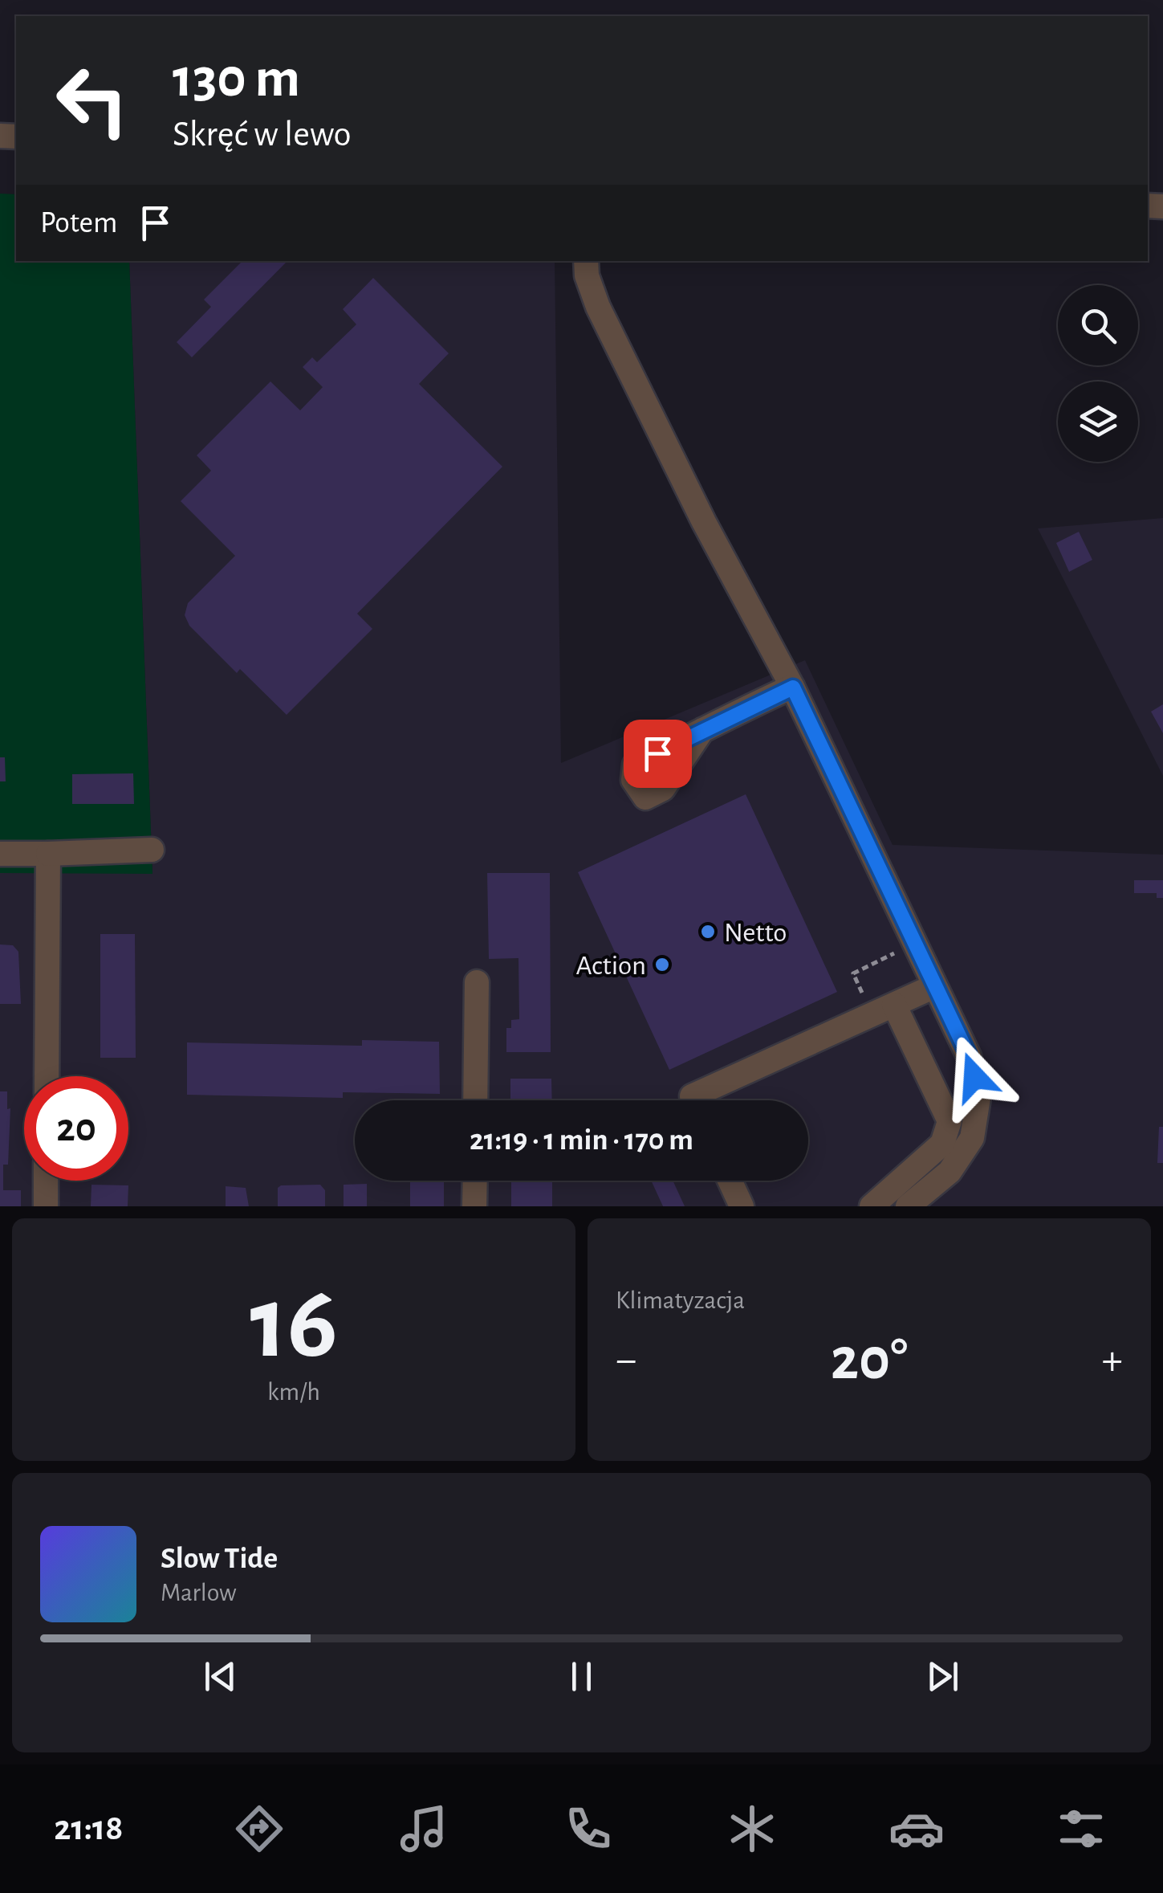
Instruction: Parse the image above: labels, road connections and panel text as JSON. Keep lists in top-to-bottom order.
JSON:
{
  "places": ["Netto", "Action"],
  "page": {
    "turn": ["130 m", "Skręć w lewo"],
    "then": "Potem",
    "limit": "20",
    "trip": "21:19 · 1 min · 170 m",
    "tile": [
      ["16", "km/h"],
      "Klimatyzacja"
    ],
    "heat": ["−", "20°", "+"],
    "song": ["Slow Tide", "Marlow"],
    "tabs": "21:18"
  }
}
